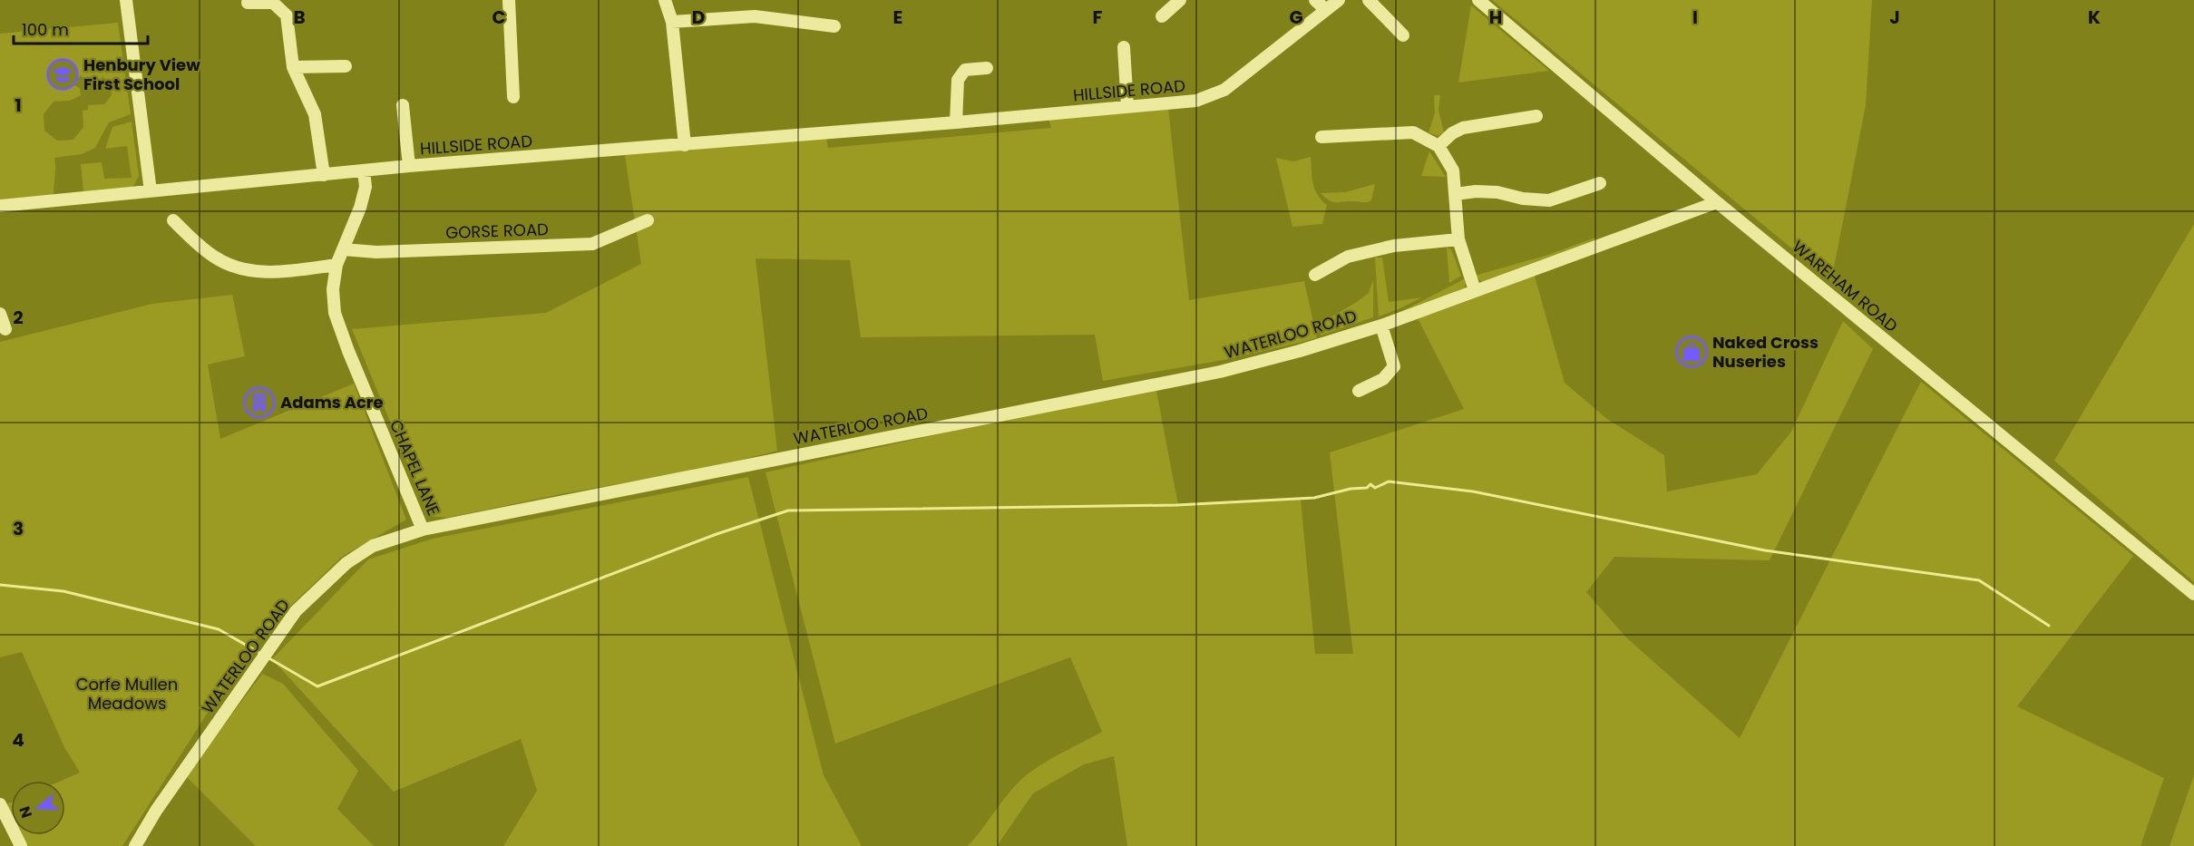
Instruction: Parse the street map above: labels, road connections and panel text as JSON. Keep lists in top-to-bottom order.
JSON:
{
  "streets": {
    "street": [
      "HILLSIDE ROAD",
      "GORSE ROAD",
      "WAREHAM ROAD",
      "WATERLOO ROAD",
      "CHAPEL LANE"
    ]
  },
  "crossings": [
    ["HILLSIDE ROAD", "CHAPEL LANE"],
    ["GORSE ROAD", "CHAPEL LANE"],
    ["WAREHAM ROAD", "WATERLOO ROAD"],
    ["WATERLOO ROAD", "CHAPEL LANE"]
  ],
  "parks": ["Corfe Mullen Meadows"],
  "places": {
    "school or university": ["Henbury View First School"],
    "shop": ["Naked Cross Nuseries"],
    "building": ["Adams Acre"]
  },
  "scale_bar": "100 m",
  "north": "left",
  "grid": {
    "columns": [
      "B",
      "C",
      "D",
      "E",
      "F",
      "G",
      "H",
      "I",
      "J",
      "K"
    ],
    "rows": [
      "1",
      "2",
      "3",
      "4"
    ]
  }
}
